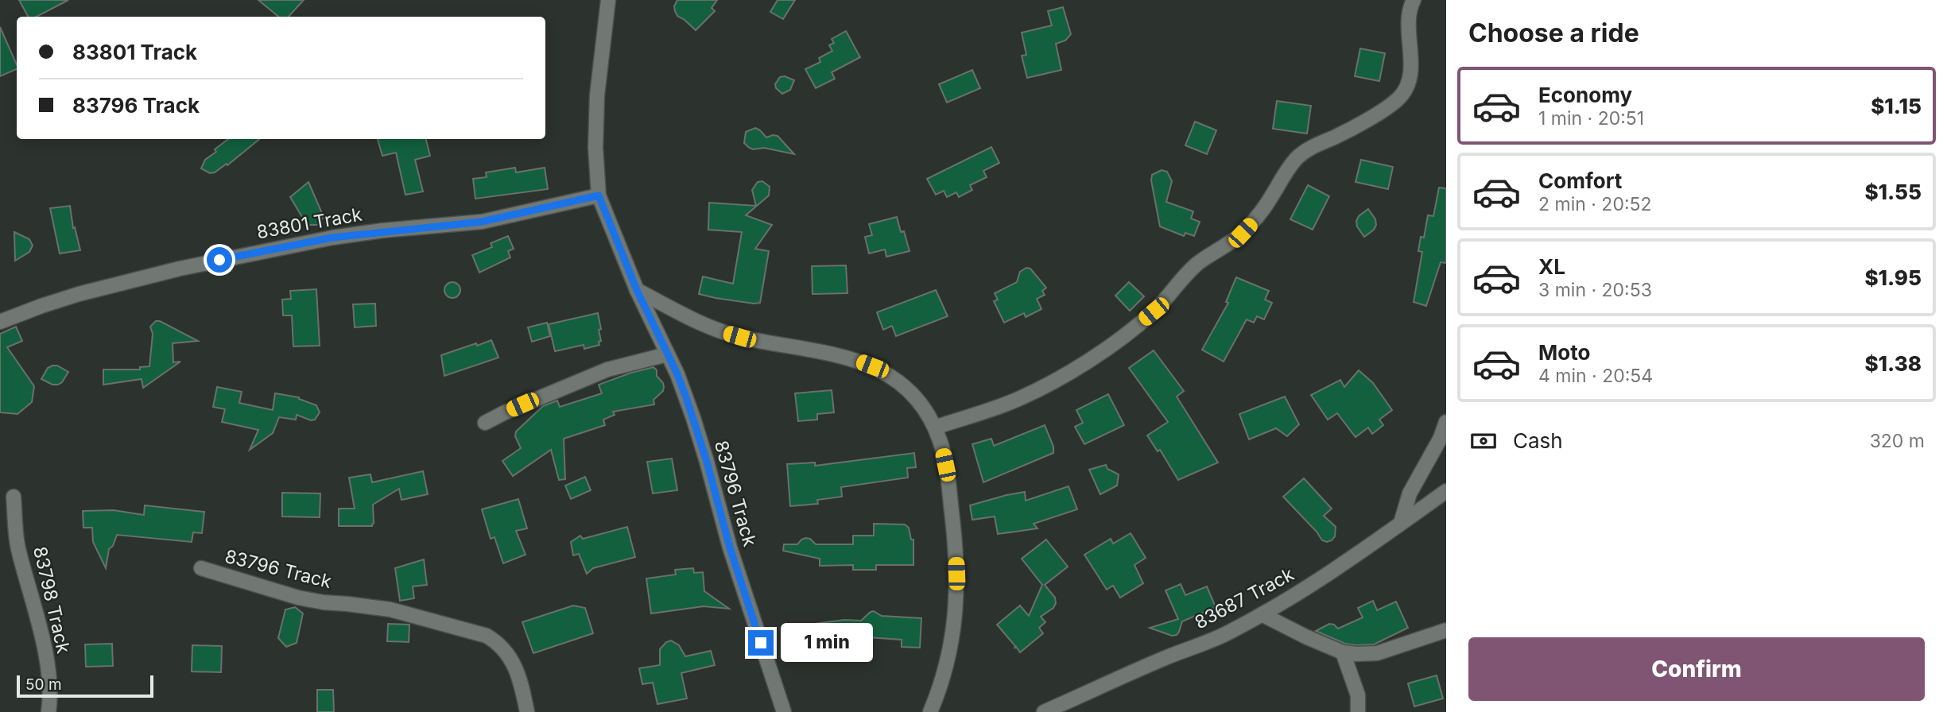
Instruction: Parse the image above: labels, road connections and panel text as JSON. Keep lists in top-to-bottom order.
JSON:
{
  "streets": {
    "street": [
      "83801 Track",
      "83796 Track",
      "83687 Track",
      "83798 Track"
    ]
  },
  "crossings": [
    ["83801 Track", "83796 Track"]
  ],
  "scale_bar": "50 m",
  "page": {
    "heading": "Choose a ride",
    "banner": ["83801 Track", "83796 Track"],
    "list": [
      {
        "name": "Economy",
        "note": "1 min · 20:51",
        "value": "$1.15"
      },
      {
        "name": "Comfort",
        "note": "2 min · 20:52",
        "value": "$1.55"
      },
      {
        "name": "XL",
        "note": "3 min · 20:53",
        "value": "$1.95"
      },
      {
        "name": "Moto",
        "note": "4 min · 20:54",
        "value": "$1.38"
      }
    ],
    "pay": ["Cash", "320 m"],
    "bubble": "1 min",
    "buttons": "Confirm",
    "scale": "50 m"
  }
}
